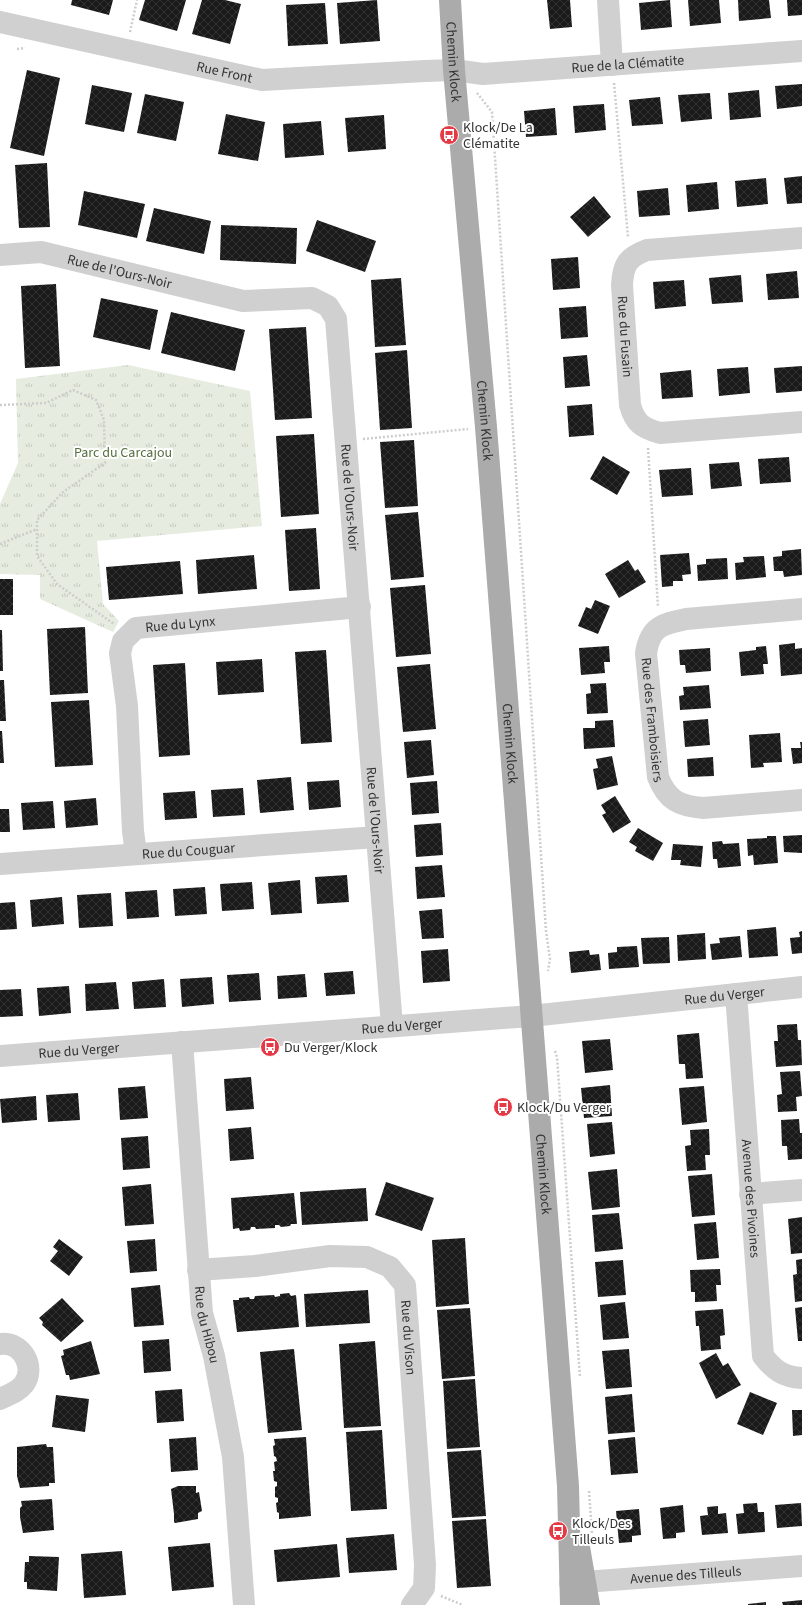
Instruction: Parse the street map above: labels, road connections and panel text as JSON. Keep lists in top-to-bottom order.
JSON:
{
  "streets": {
    "main road": ["Chemin Klock"],
    "street": [
      "Rue de la Clématite",
      "Rue Front",
      "Rue de l'Ours-Noir",
      "Rue du Fusain",
      "Rue du Lynx",
      "Rue des Framboisiers",
      "Rue du Couguar",
      "Rue du Verger",
      "Avenue des Pivoines",
      "Rue du Hibou",
      "Rue du Vison",
      "Avenue des Tilleuls"
    ]
  },
  "crossings": [
    ["Chemin Klock", "Rue de la Clématite"],
    ["Chemin Klock", "Rue Front"],
    ["Chemin Klock", "Rue du Verger"],
    ["Chemin Klock", "Avenue des Tilleuls"],
    ["Rue de la Clématite", "Rue Front"],
    ["Rue de l'Ours-Noir", "Rue du Lynx"],
    ["Rue de l'Ours-Noir", "Rue du Couguar"],
    ["Rue de l'Ours-Noir", "Rue du Verger"],
    ["Rue du Lynx", "Rue du Couguar"],
    ["Rue du Verger", "Avenue des Pivoines"],
    ["Rue du Verger", "Rue du Hibou"],
    ["Rue du Hibou", "Rue du Vison"]
  ],
  "parks": ["Parc du Carcajou"],
  "places": {
    "bus stop": [
      "Klock/De La Clématite",
      "Du Verger/Klock",
      "Klock/Du Verger",
      "Klock/Des Tilleuls"
    ]
  }
}
